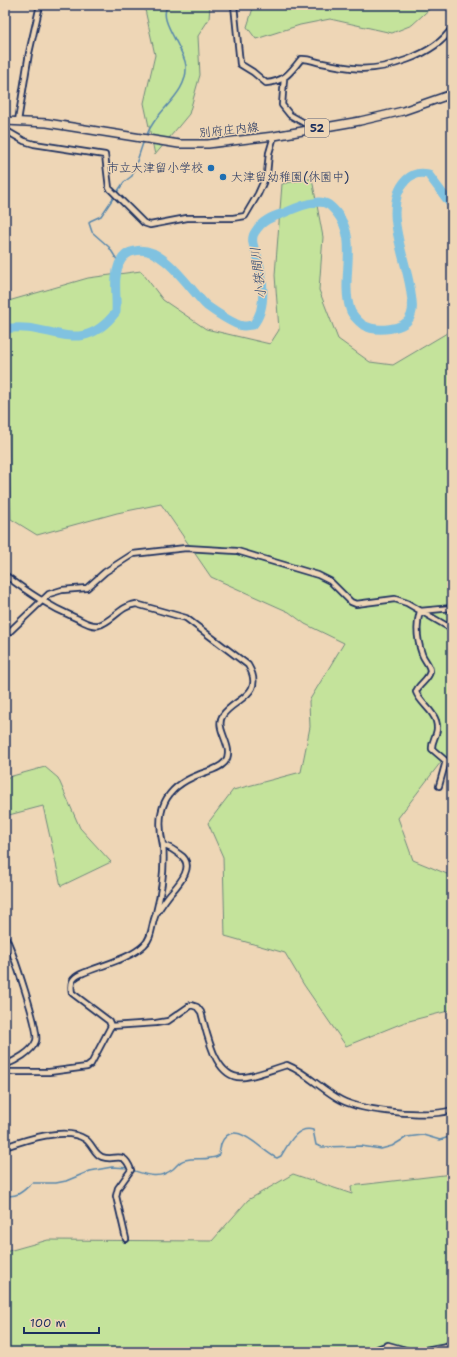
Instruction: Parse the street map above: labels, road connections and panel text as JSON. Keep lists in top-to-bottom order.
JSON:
{
  "streets": {
    "main road": ["52", "別府庄内線"]
  },
  "water": ["小狭間川"],
  "places": ["市立大津留小学校", "大津留幼稚園(休園中)"],
  "scale_bar": "100 m"
}
